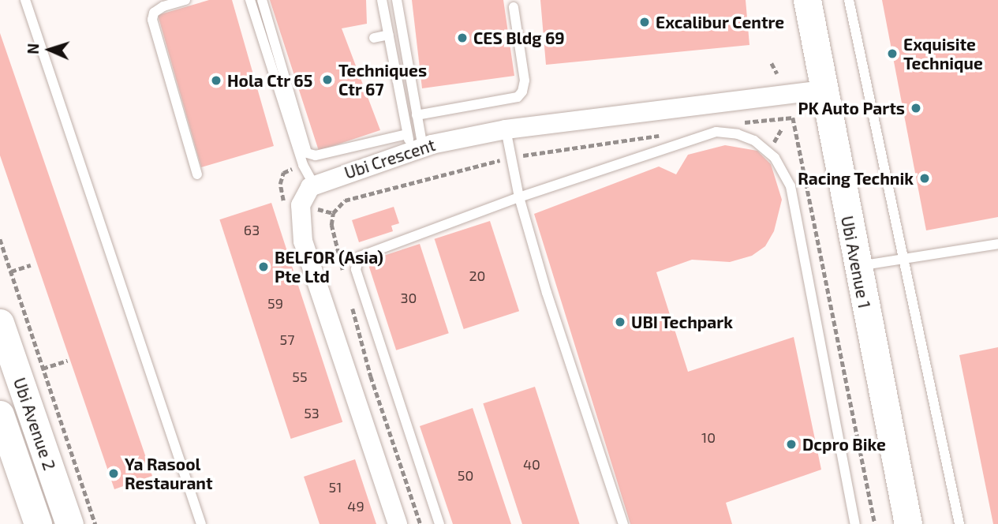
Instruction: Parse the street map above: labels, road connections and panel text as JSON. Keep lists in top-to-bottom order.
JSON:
{
  "streets": {
    "street": ["Ubi Crescent", "Ubi Avenue 1", "Ubi Avenue 2"]
  },
  "crossings": [
    ["Ubi Crescent", "Ubi Avenue 1"]
  ],
  "places": [
    "Excalibur Centre",
    "CES Bldg 69",
    "Exquisite Technique",
    "Techniques Ctr 67",
    "Hola Ctr 65",
    "PK Auto Parts",
    "Racing Technik",
    "BELFOR (Asia) Pte Ltd",
    "UBI Techpark",
    "Dcpro Bike",
    "Ya Rasool Restaurant"
  ],
  "house_numbers": [
    "63",
    "20",
    "30",
    "59",
    "57",
    "55",
    "53",
    "10",
    "40",
    "50",
    "51",
    "49"
  ],
  "north": "left"
}
